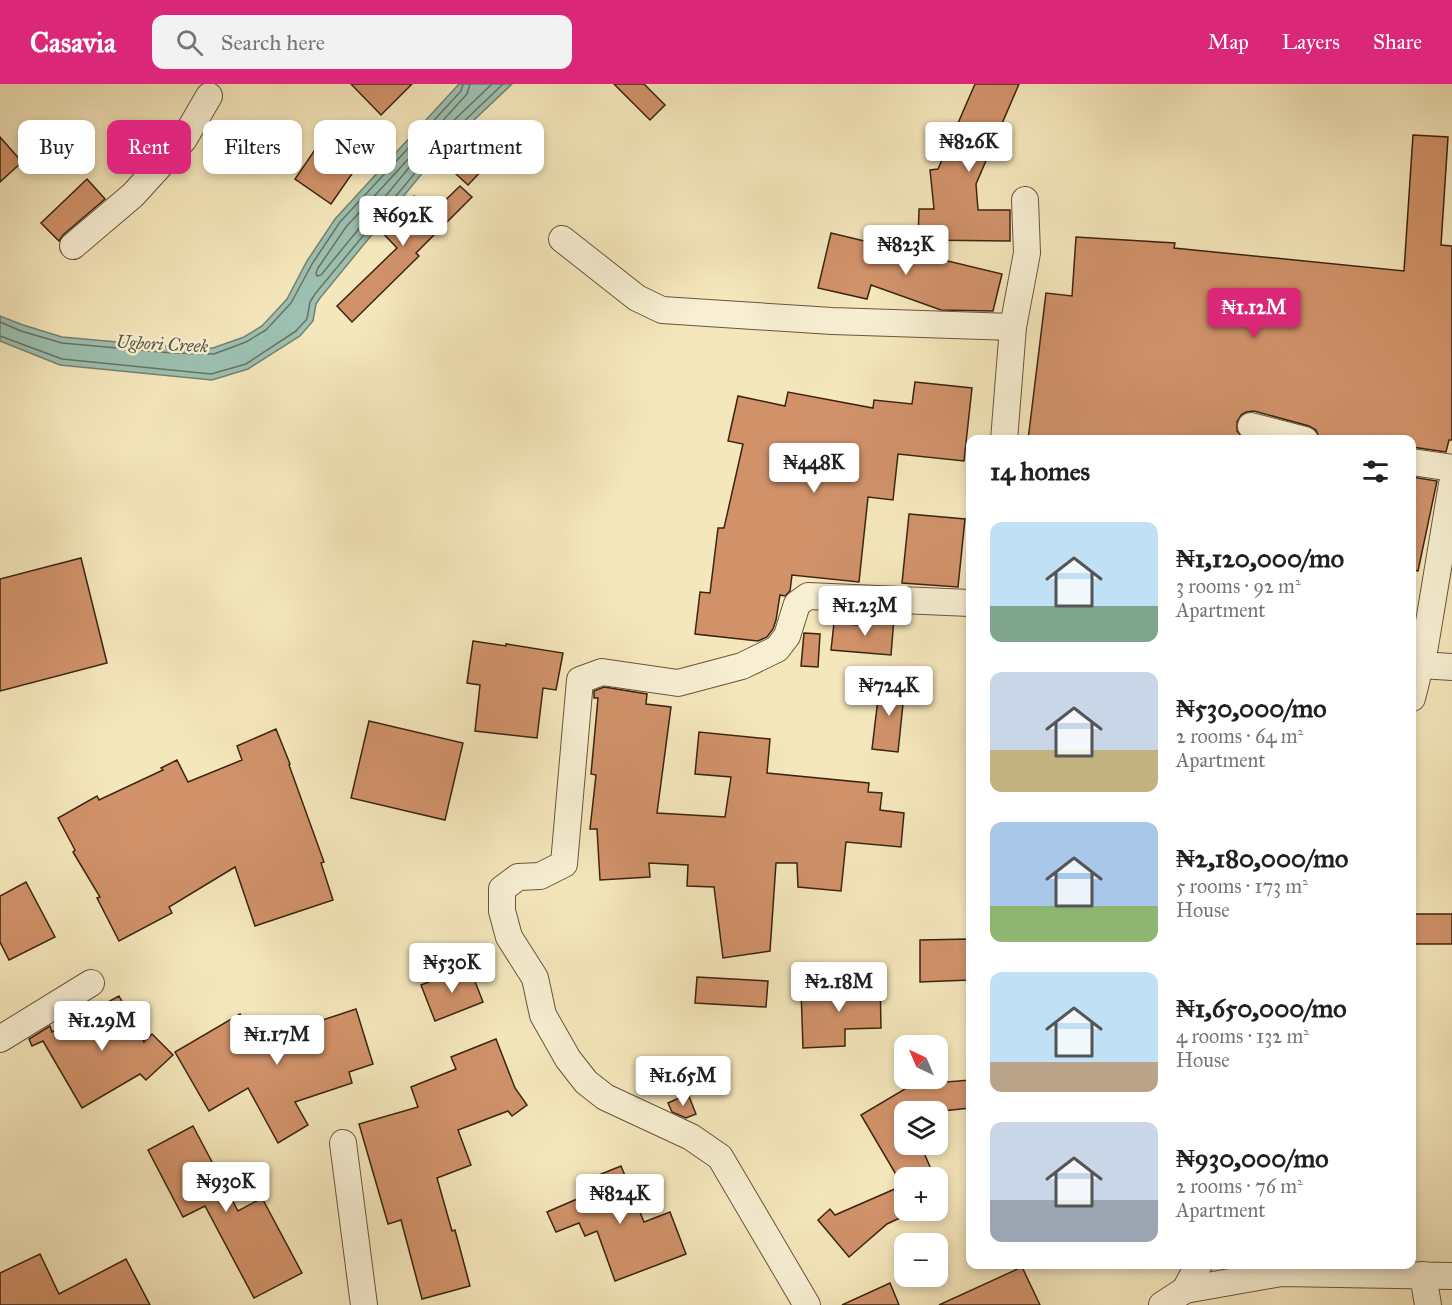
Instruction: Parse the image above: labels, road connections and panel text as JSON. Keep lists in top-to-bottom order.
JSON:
{
  "water": ["Ugbori Creek"],
  "north": "top left",
  "page": {
    "header": "Casavia",
    "search": "Search here",
    "nav": ["Map", "Layers", "Share"],
    "chip": [
      "Buy",
      "Rent",
      "Filters",
      "New",
      "Apartment"
    ],
    "price": [
      "₦826K",
      "₦692K",
      "₦823K",
      "₦1.12M",
      "₦448K",
      "₦1.23M",
      "₦724K",
      "₦530K",
      "₦2.18M",
      "₦1.29M",
      "₦1.17M",
      "₦1.65M",
      "₦930K",
      "₦824K"
    ],
    "heading": "14 homes",
    "list": [
      {
        "name": "₦1,120,000/mo",
        "note": "3 rooms · 92 m² · Apartment"
      },
      {
        "name": "₦530,000/mo",
        "note": "2 rooms · 64 m² · Apartment"
      },
      {
        "name": "₦2,180,000/mo",
        "note": "5 rooms · 173 m² · House"
      },
      {
        "name": "₦1,650,000/mo",
        "note": "4 rooms · 132 m² · House"
      },
      {
        "name": "₦930,000/mo",
        "note": "2 rooms · 76 m² · Apartment"
      }
    ],
    "map_buttons": ["+", "−"]
  }
}
